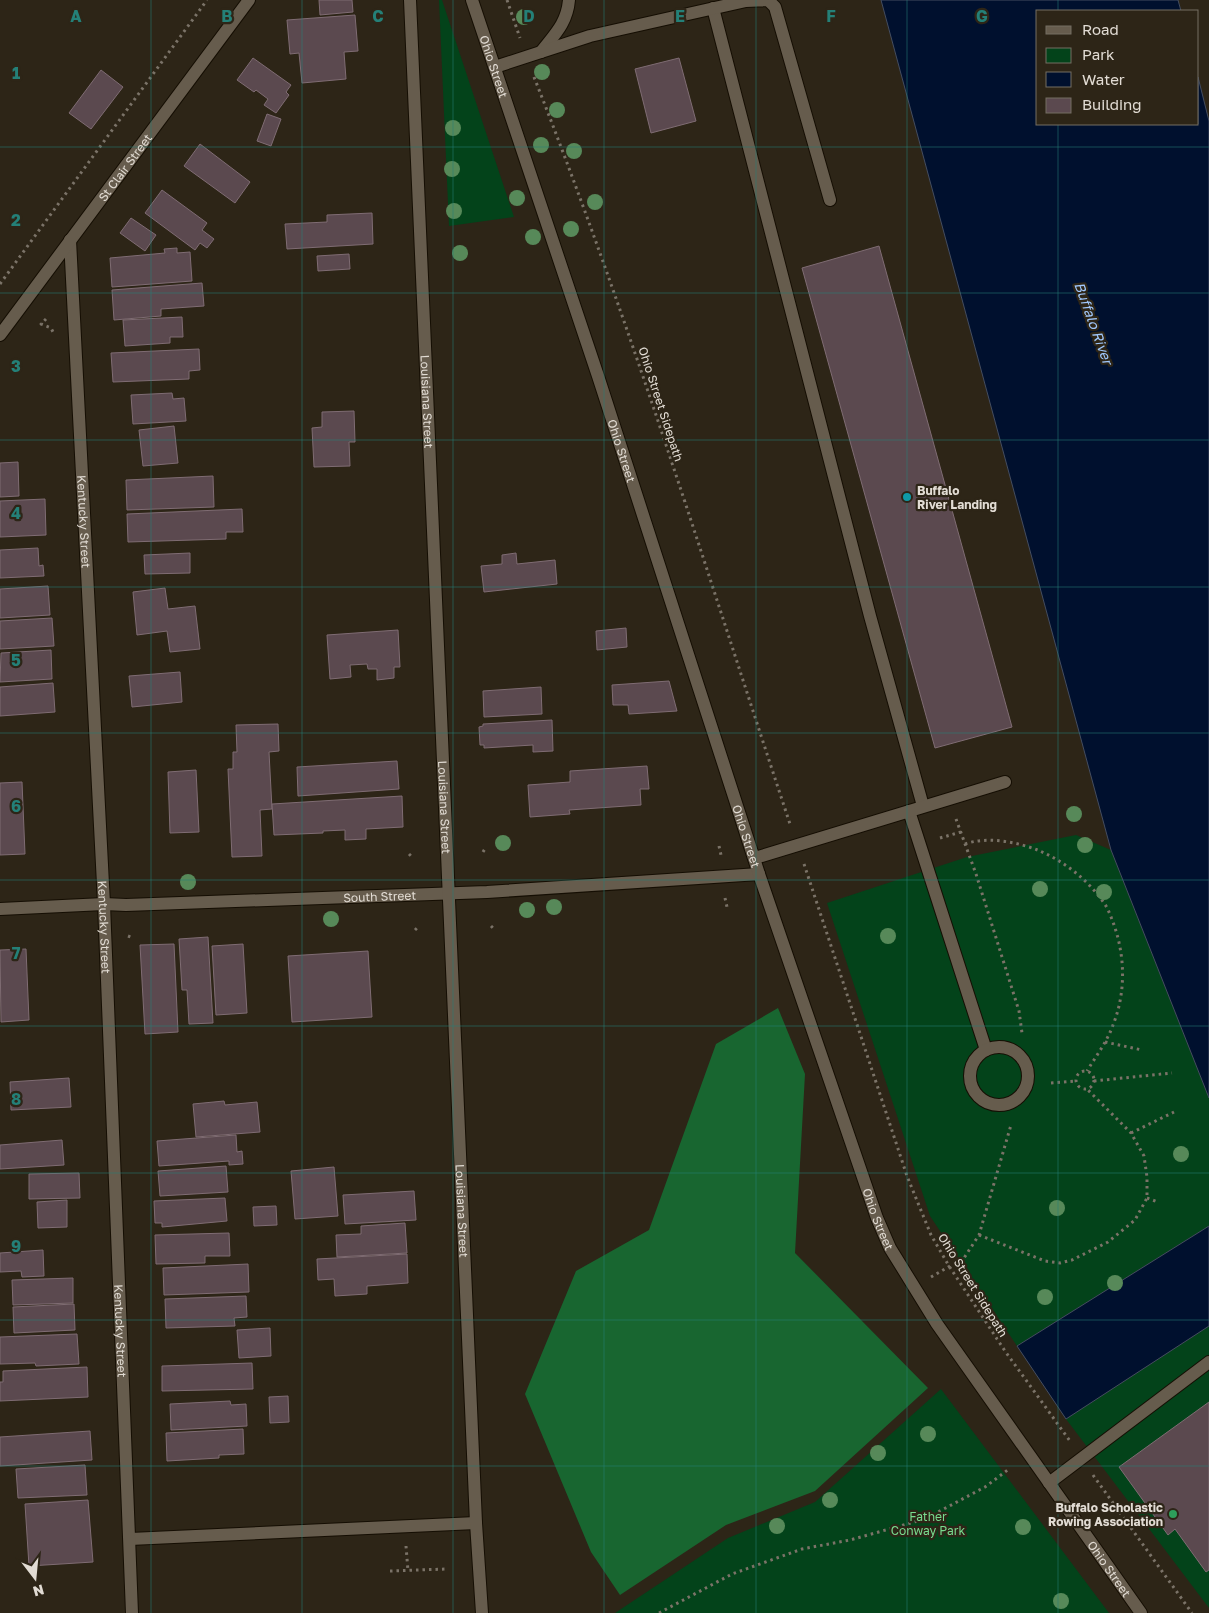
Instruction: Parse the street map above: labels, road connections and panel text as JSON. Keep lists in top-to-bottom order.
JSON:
{
  "streets": {
    "street": [
      "Ohio Street",
      "St Clair Street",
      "Louisiana Street",
      "Kentucky Street",
      "South Street"
    ],
    "path": ["Ohio Street Sidepath"]
  },
  "crossings": [
    ["Ohio Street", "South Street"],
    ["St Clair Street", "Kentucky Street"],
    ["Louisiana Street", "South Street"],
    ["Kentucky Street", "South Street"]
  ],
  "water": ["Buffalo River"],
  "parks": ["Father Conway Park"],
  "places": ["Buffalo River Landing", "Buffalo Scholastic Rowing Association"],
  "legend": [
    "Road",
    "Park",
    "Water",
    "Building"
  ],
  "north": "bottom",
  "grid": {
    "columns": [
      "A",
      "B",
      "C",
      "D",
      "E",
      "F",
      "G"
    ],
    "rows": [
      "1",
      "2",
      "3",
      "4",
      "5",
      "6",
      "7",
      "8",
      "9"
    ]
  }
}
